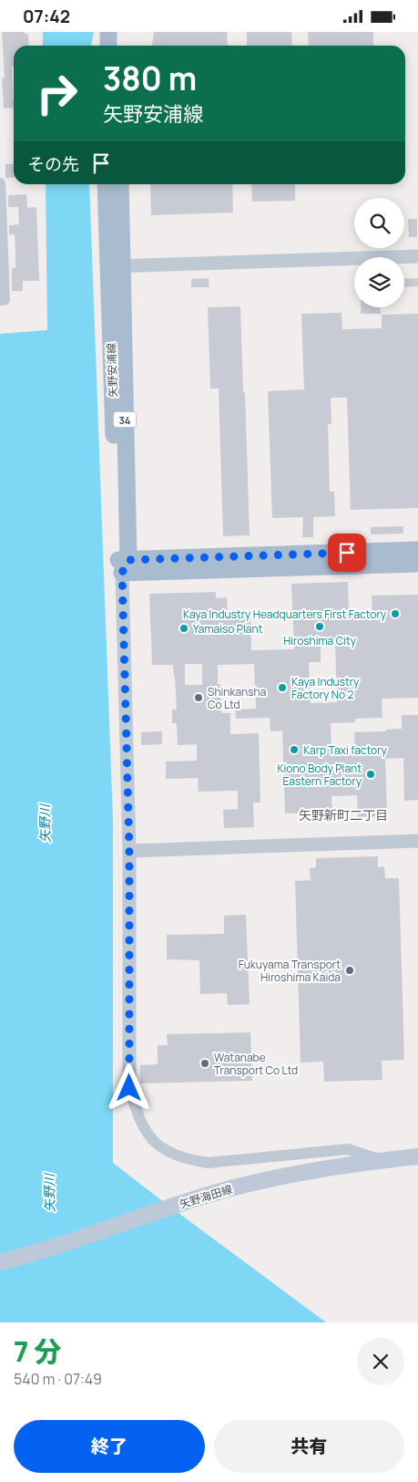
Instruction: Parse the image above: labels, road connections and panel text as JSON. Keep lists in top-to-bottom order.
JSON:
{
  "streets": {
    "main road": ["矢野安浦線", "34", "矢野海田線"]
  },
  "districts": ["矢野新町二丁目"],
  "water": ["矢野川"],
  "places": [
    "Kaya Industry Headquarters First Factory",
    "Hiroshima City",
    "Yamaiso Plant",
    "Kaya Industry Factory No 2",
    "Shinkansha Co Ltd",
    "Karp Taxi factory",
    "Kiono Body Plant Eastern Factory",
    "Fukuyama Transport Hiroshima Kaida",
    "Watanabe Transport Co Ltd"
  ],
  "page": {
    "status": "07:42",
    "turn": ["380 m", "矢野安浦線"],
    "then": "その先",
    "heading": ["7 分", "540 m · 07:49"],
    "buttons": ["終了", "共有"]
  }
}
